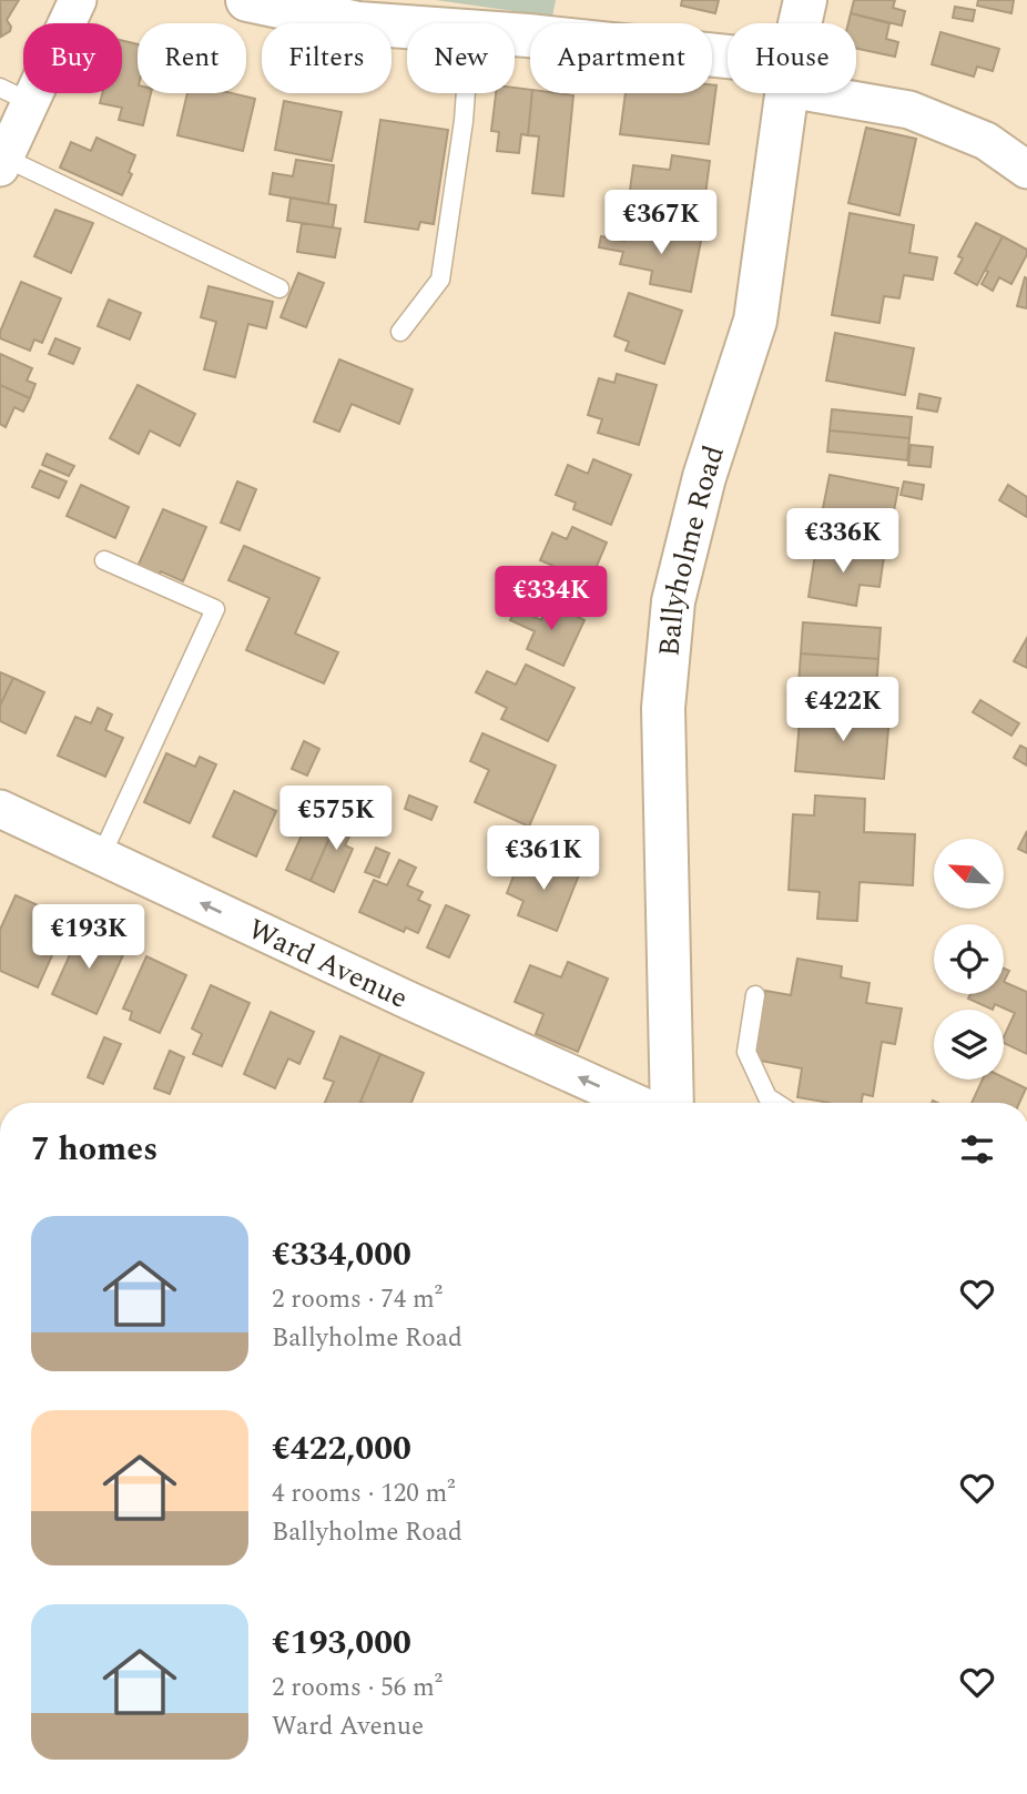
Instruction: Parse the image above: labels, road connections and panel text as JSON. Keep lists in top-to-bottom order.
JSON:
{
  "streets": {
    "main road": ["Ballyholme Road"],
    "street": ["Ward Avenue"]
  },
  "one_way": ["Ward Avenue"],
  "north": "top left",
  "page": {
    "chip": [
      "Buy",
      "Rent",
      "Filters",
      "New",
      "Apartment",
      "House"
    ],
    "price": [
      "€367K",
      "€336K",
      "€334K",
      "€422K",
      "€575K",
      "€361K",
      "€193K"
    ],
    "heading": "7 homes",
    "list": [
      {
        "name": "€334,000",
        "note": "2 rooms · 74 m² · Ballyholme Road"
      },
      {
        "name": "€422,000",
        "note": "4 rooms · 120 m² · Ballyholme Road"
      },
      {
        "name": "€193,000",
        "note": "2 rooms · 56 m² · Ward Avenue"
      }
    ]
  }
}
